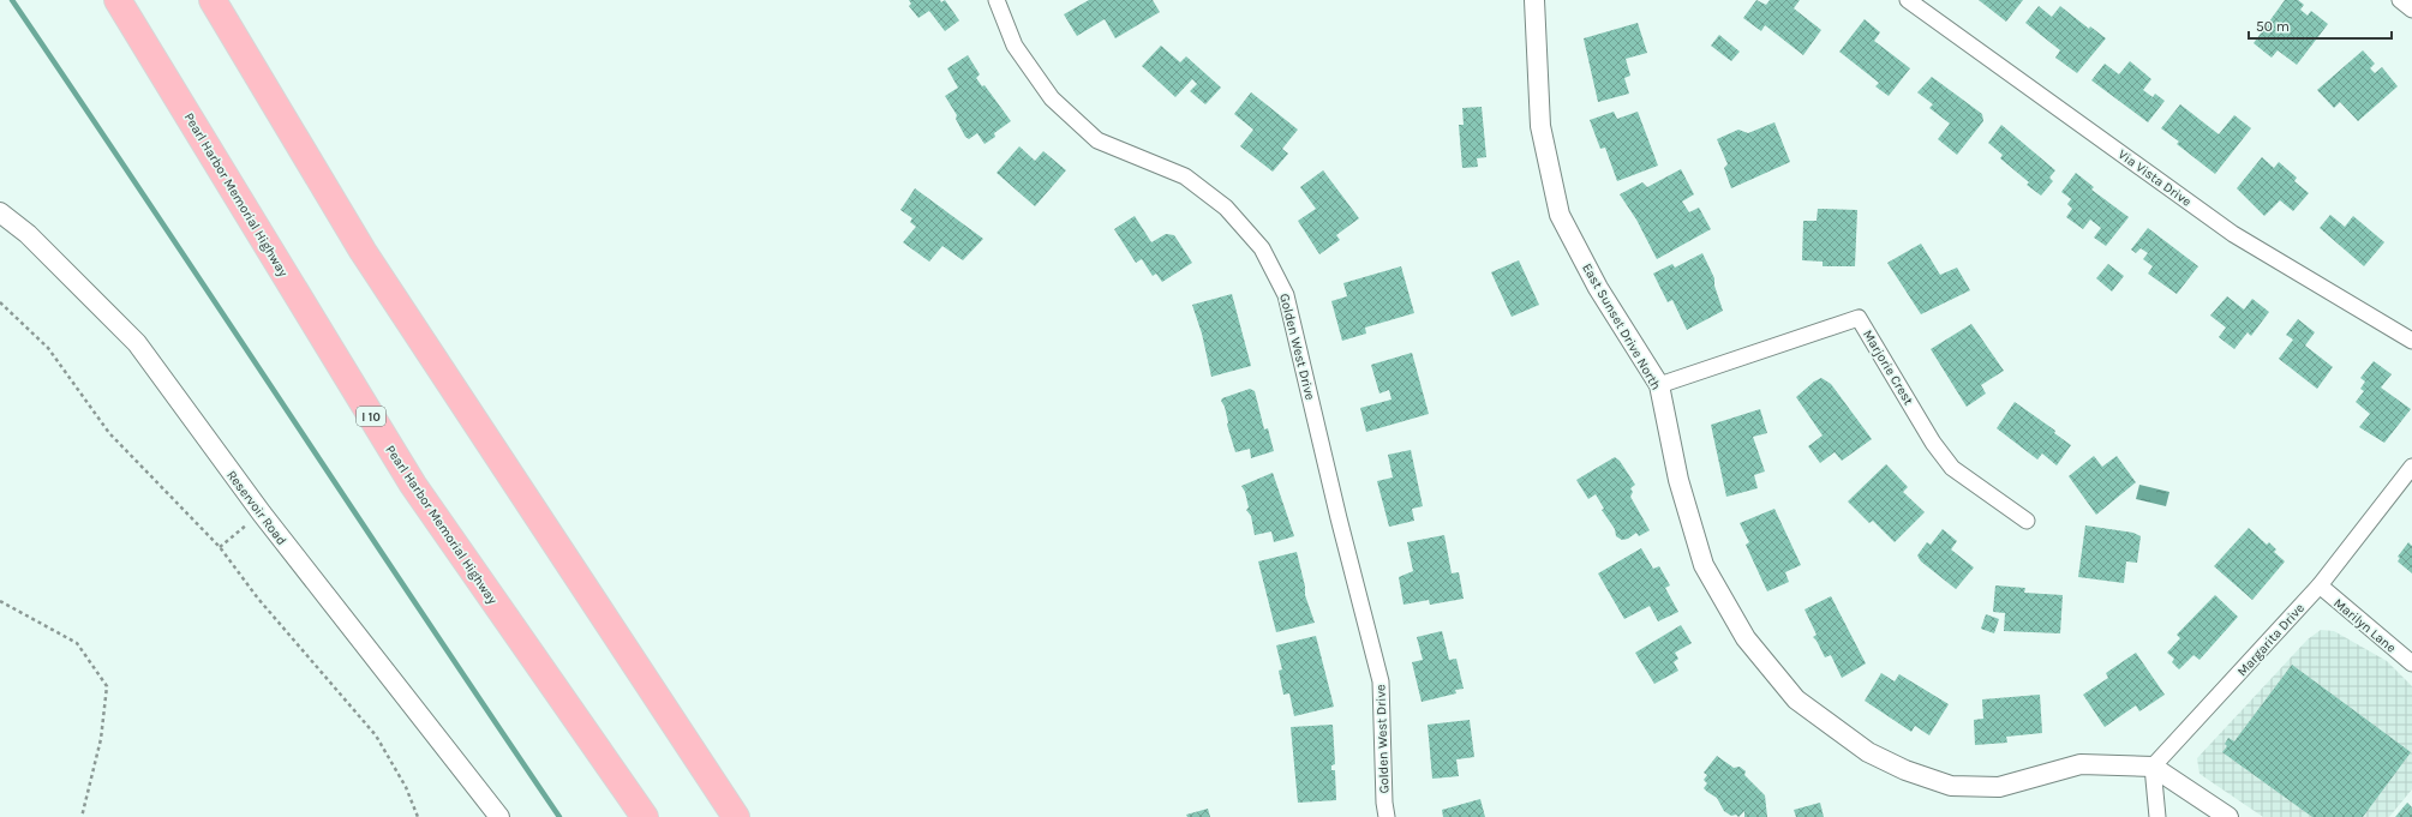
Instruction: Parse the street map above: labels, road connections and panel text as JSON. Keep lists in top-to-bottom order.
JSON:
{
  "streets": {
    "highway": ["Pearl Harbor Memorial Highway", "I 10"],
    "street": [
      "Via Vista Drive",
      "East Sunset Drive North",
      "Golden West Drive",
      "Marjorie Crest",
      "Reservoir Road",
      "Marilyn Lane",
      "Margarita Drive"
    ]
  },
  "crossings": [
    ["East Sunset Drive North", "Marjorie Crest"],
    ["East Sunset Drive North", "Margarita Drive"],
    ["Marilyn Lane", "Margarita Drive"]
  ],
  "scale_bar": "50 m"
}
